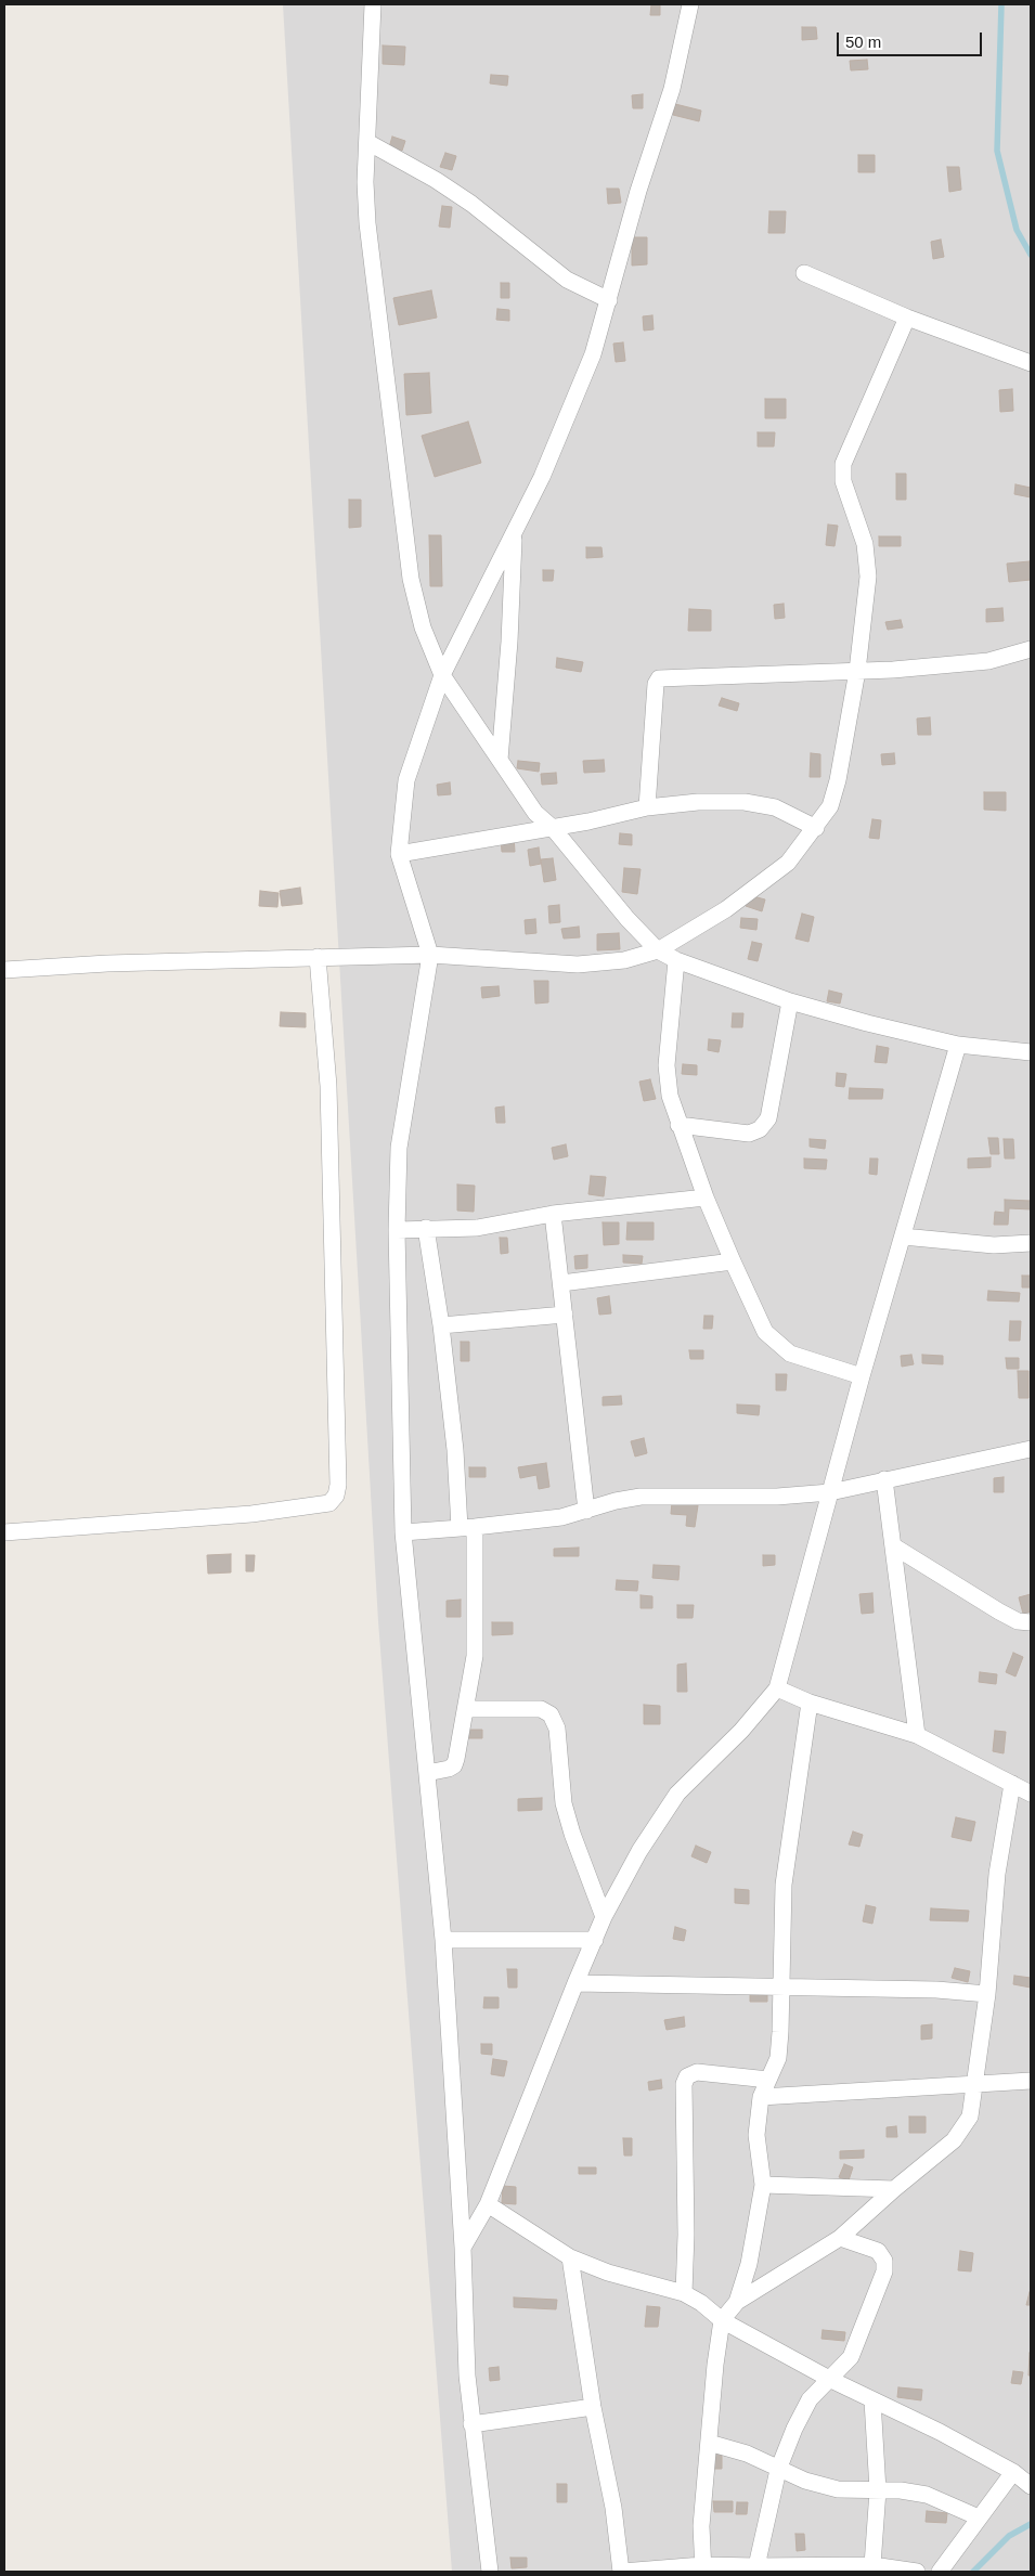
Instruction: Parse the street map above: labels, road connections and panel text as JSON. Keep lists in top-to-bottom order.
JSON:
{
  "scale_bar": "50 m"
}
